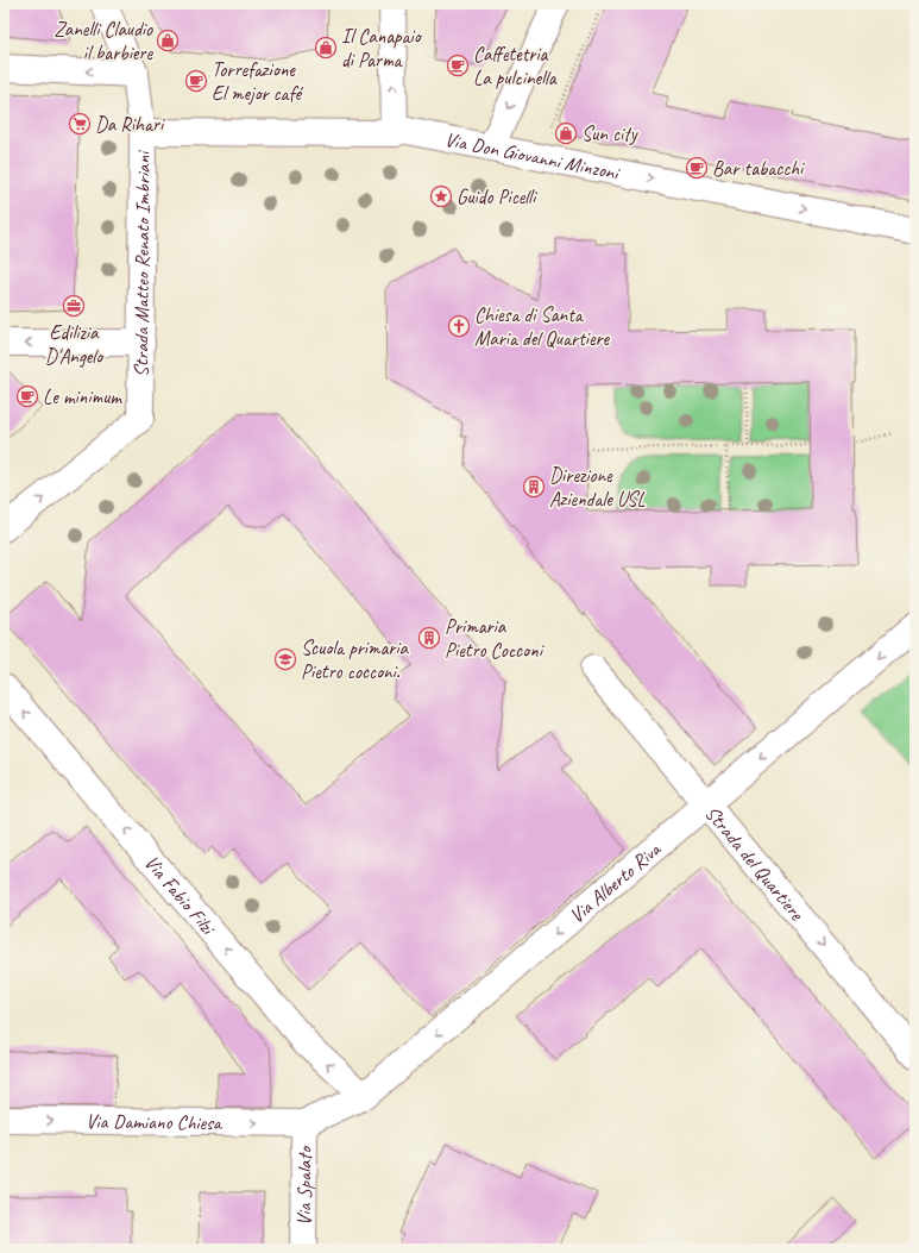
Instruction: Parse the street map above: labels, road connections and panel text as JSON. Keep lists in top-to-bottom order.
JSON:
{
  "streets": {
    "street": [
      "Via Don Giovanni Minzoni",
      "Strada Matteo Renato Imbriani",
      "Strada del Quartiere",
      "Via Alberto Riva",
      "Via Fabio Filzi",
      "Via Damiano Chiesa",
      "Via Spalato"
    ]
  },
  "crossings": [
    ["Via Don Giovanni Minzoni", "Strada Matteo Renato Imbriani"],
    ["Strada del Quartiere", "Via Alberto Riva"],
    ["Via Alberto Riva", "Via Fabio Filzi"],
    ["Via Alberto Riva", "Via Damiano Chiesa"],
    ["Via Alberto Riva", "Via Spalato"],
    ["Via Damiano Chiesa", "Via Spalato"]
  ],
  "one_way": [
    "Via Don Giovanni Minzoni",
    "Strada Matteo Renato Imbriani",
    "Strada del Quartiere",
    "Via Alberto Riva",
    "Via Fabio Filzi",
    "Via Damiano Chiesa"
  ],
  "places": {
    "shop": ["Zanelli Claudio il barbiere", "Il Canapaio di Parma", "Sun city"],
    "cafe": [
      "Caffetetria La pulcinella",
      "Torrefazione El mejor café",
      "Bar tabacchi",
      "Le minimum"
    ],
    "supermarket": ["Da Rihari"],
    "place": ["Guido Picelli"],
    "office": ["Edilizia D'Angelo"],
    "church": ["Chiesa di Santa Maria del Quartiere"],
    "building": ["Direzione Aziendale USL", "Primaria Pietro Cocconi"],
    "school or university": ["Scuola primaria Pietro cocconi."]
  }
}
